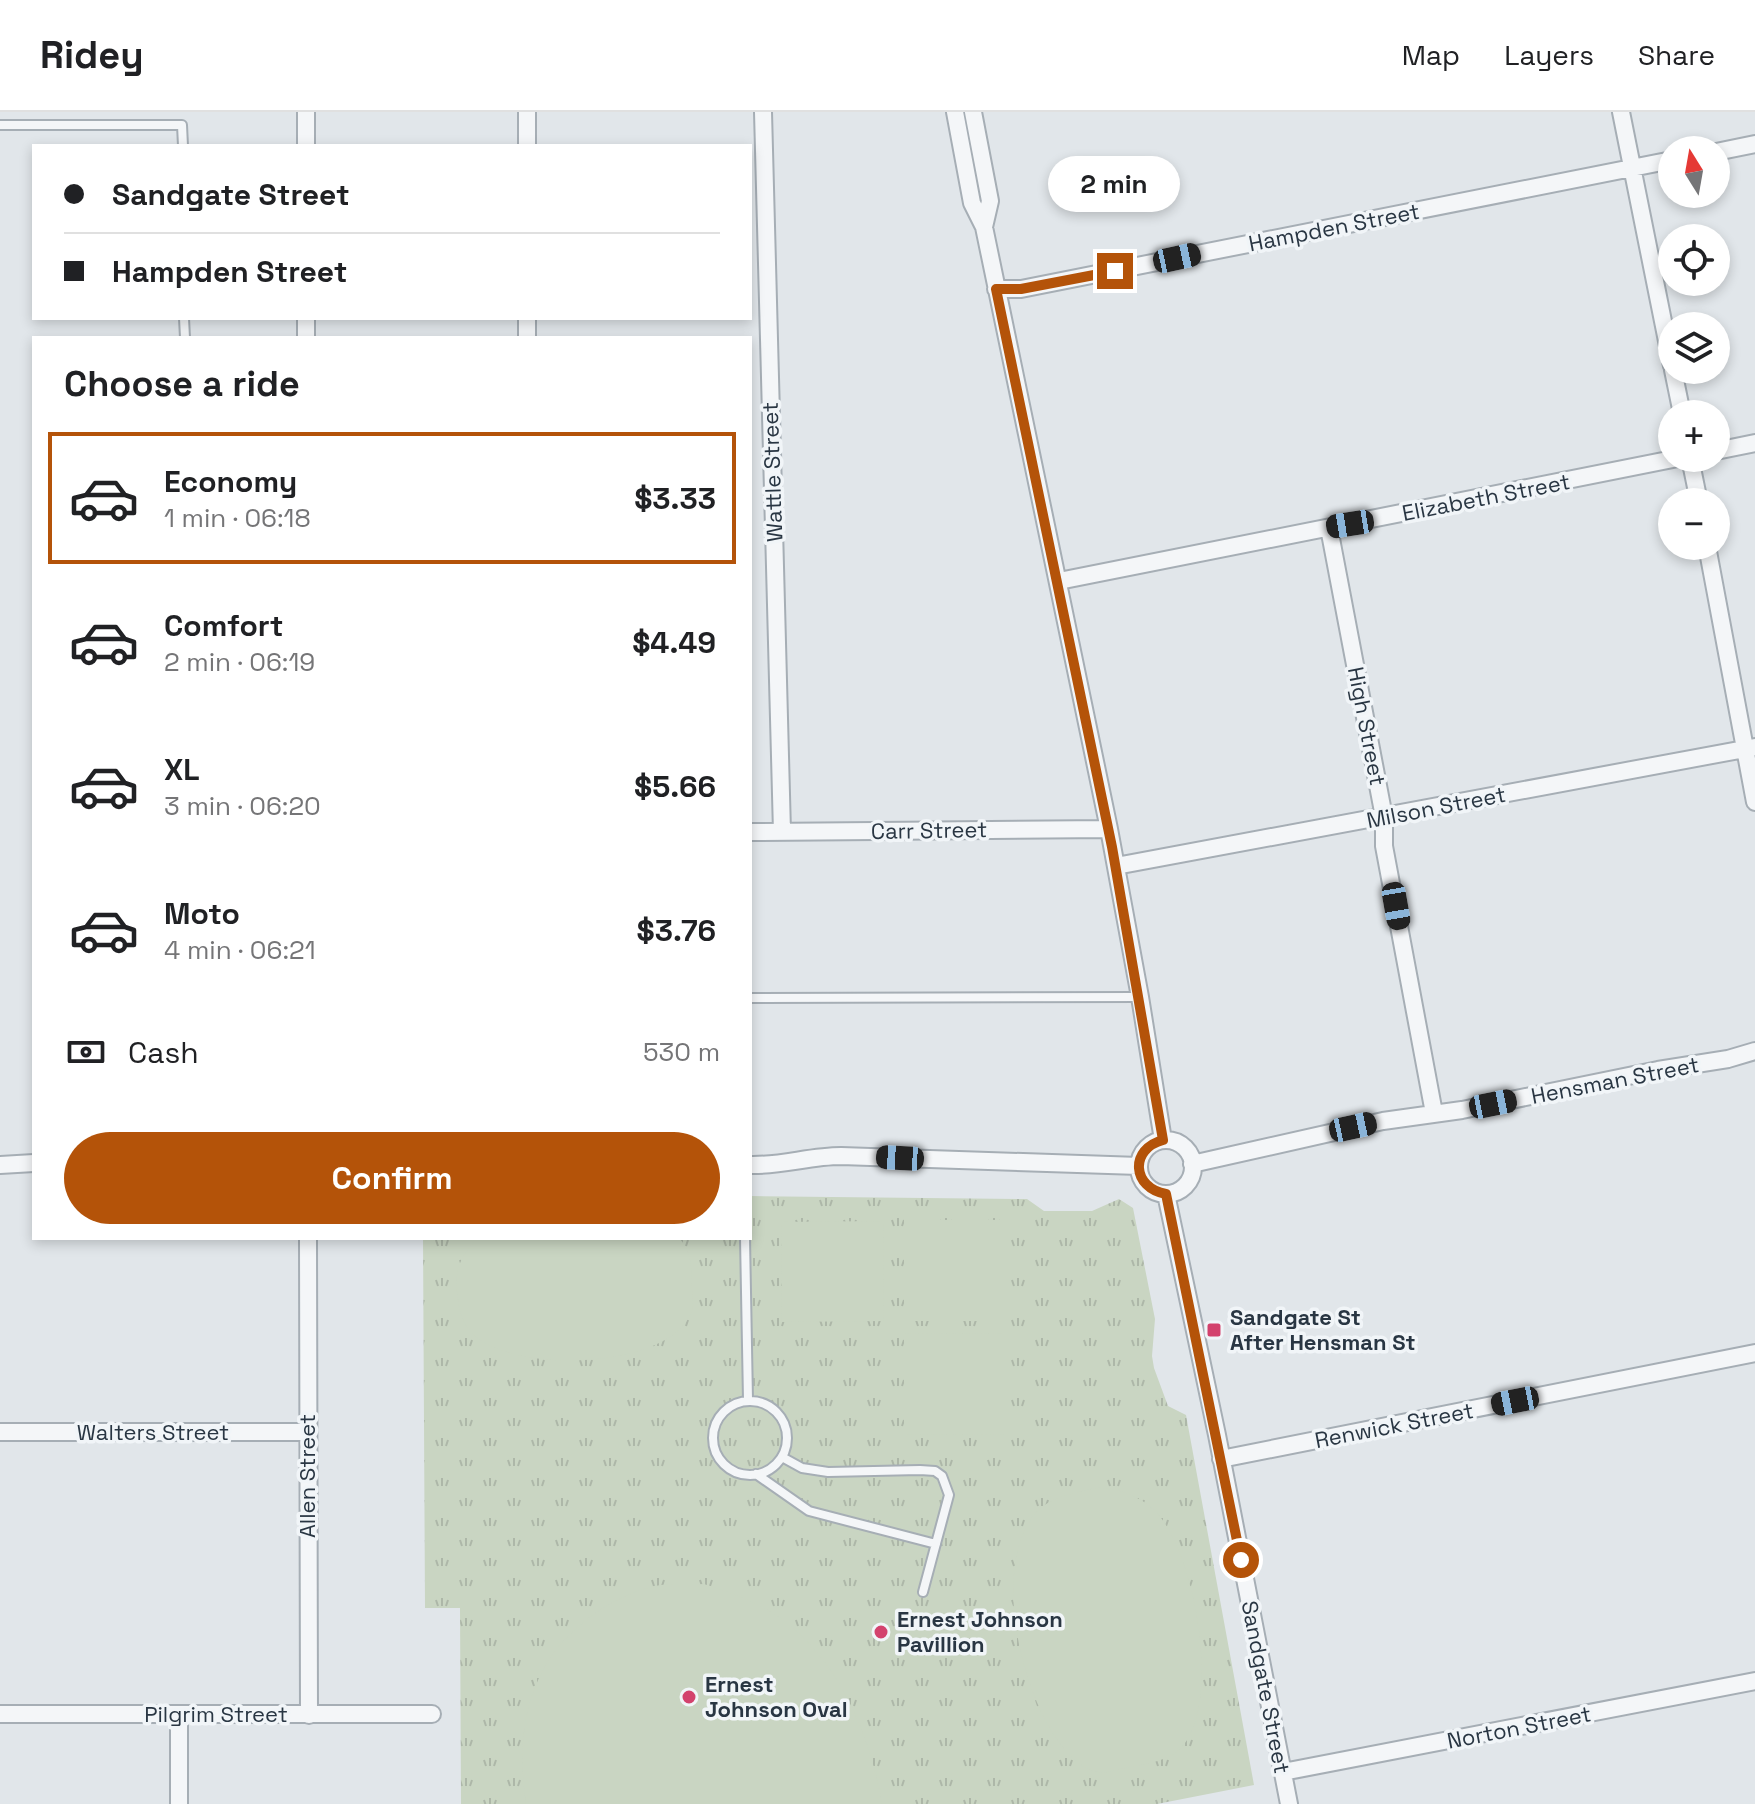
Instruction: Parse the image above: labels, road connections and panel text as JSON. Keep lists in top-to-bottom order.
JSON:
{
  "streets": {
    "street": [
      "Hampden Street",
      "Wattle Street",
      "Elizabeth Street",
      "High Street",
      "Milson Street",
      "Carr Street",
      "Hensman Street",
      "Renwick Street",
      "Walters Street",
      "Allen Street",
      "Sandgate Street",
      "Pilgrim Street",
      "Norton Street"
    ]
  },
  "crossings": [
    ["Wattle Street", "Carr Street"],
    ["Elizabeth Street", "High Street"],
    ["High Street", "Milson Street"],
    ["High Street", "Hensman Street"],
    ["Hensman Street", "Sandgate Street"],
    ["Renwick Street", "Sandgate Street"],
    ["Walters Street", "Allen Street"],
    ["Allen Street", "Pilgrim Street"],
    ["Sandgate Street", "Norton Street"]
  ],
  "places": {
    "transit": ["Sandgate St After Hensman St"],
    "other": ["Ernest Johnson Pavillion", "Ernest Johnson Oval"]
  },
  "north": "top",
  "page": {
    "header": "Ridey",
    "nav": ["Map", "Layers", "Share"],
    "map_buttons": ["+", "−"],
    "banner": ["Sandgate Street", "Hampden Street"],
    "bubble": "2 min",
    "heading": "Choose a ride",
    "list": [
      {
        "name": "Economy",
        "note": "1 min · 06:18",
        "value": "$3.33"
      },
      {
        "name": "Comfort",
        "note": "2 min · 06:19",
        "value": "$4.49"
      },
      {
        "name": "XL",
        "note": "3 min · 06:20",
        "value": "$5.66"
      },
      {
        "name": "Moto",
        "note": "4 min · 06:21",
        "value": "$3.76"
      }
    ],
    "pay": ["Cash", "530 m"],
    "buttons": "Confirm"
  }
}
